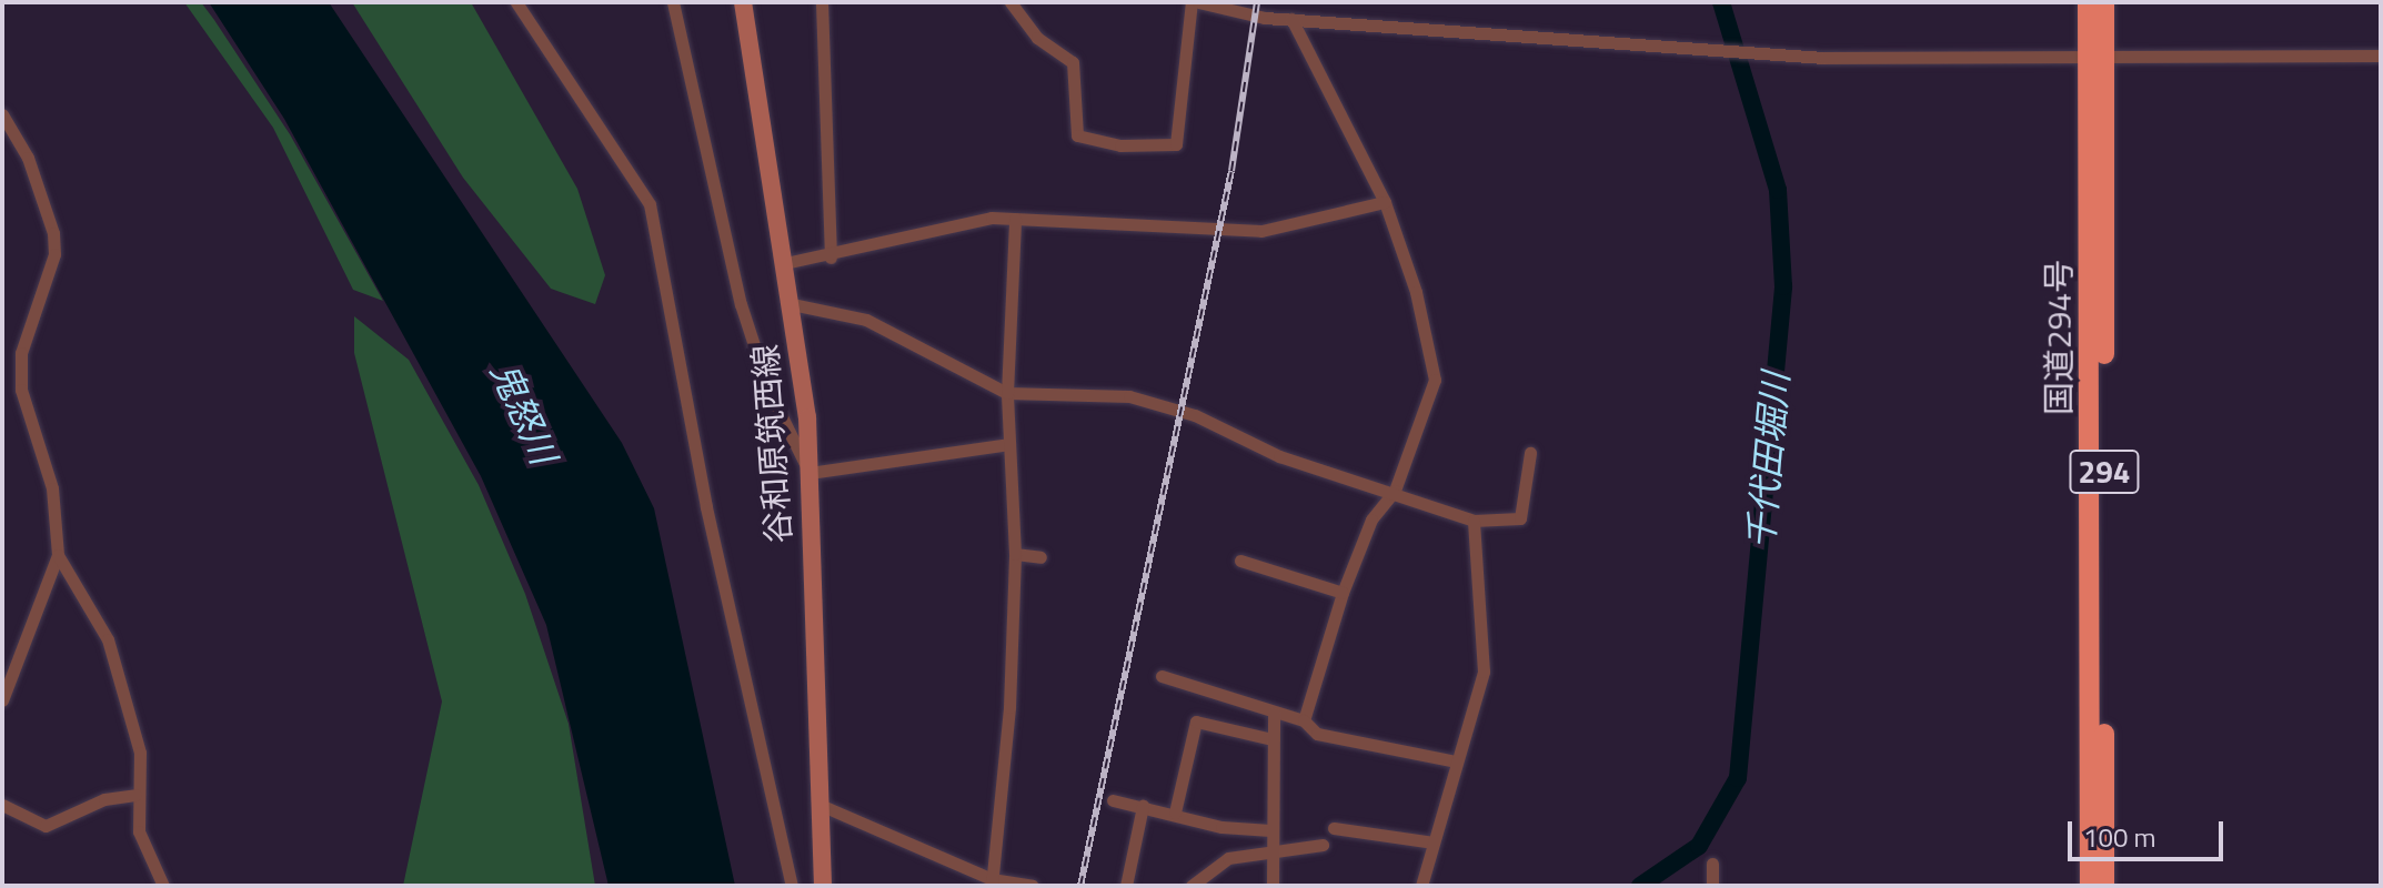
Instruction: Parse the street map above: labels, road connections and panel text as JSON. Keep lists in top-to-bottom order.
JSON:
{
  "streets": {
    "highway": ["国道294号", "294"],
    "main road": ["谷和原筑西線"]
  },
  "water": ["鬼怒川", "千代田堀川"],
  "scale_bar": "100 m"
}
